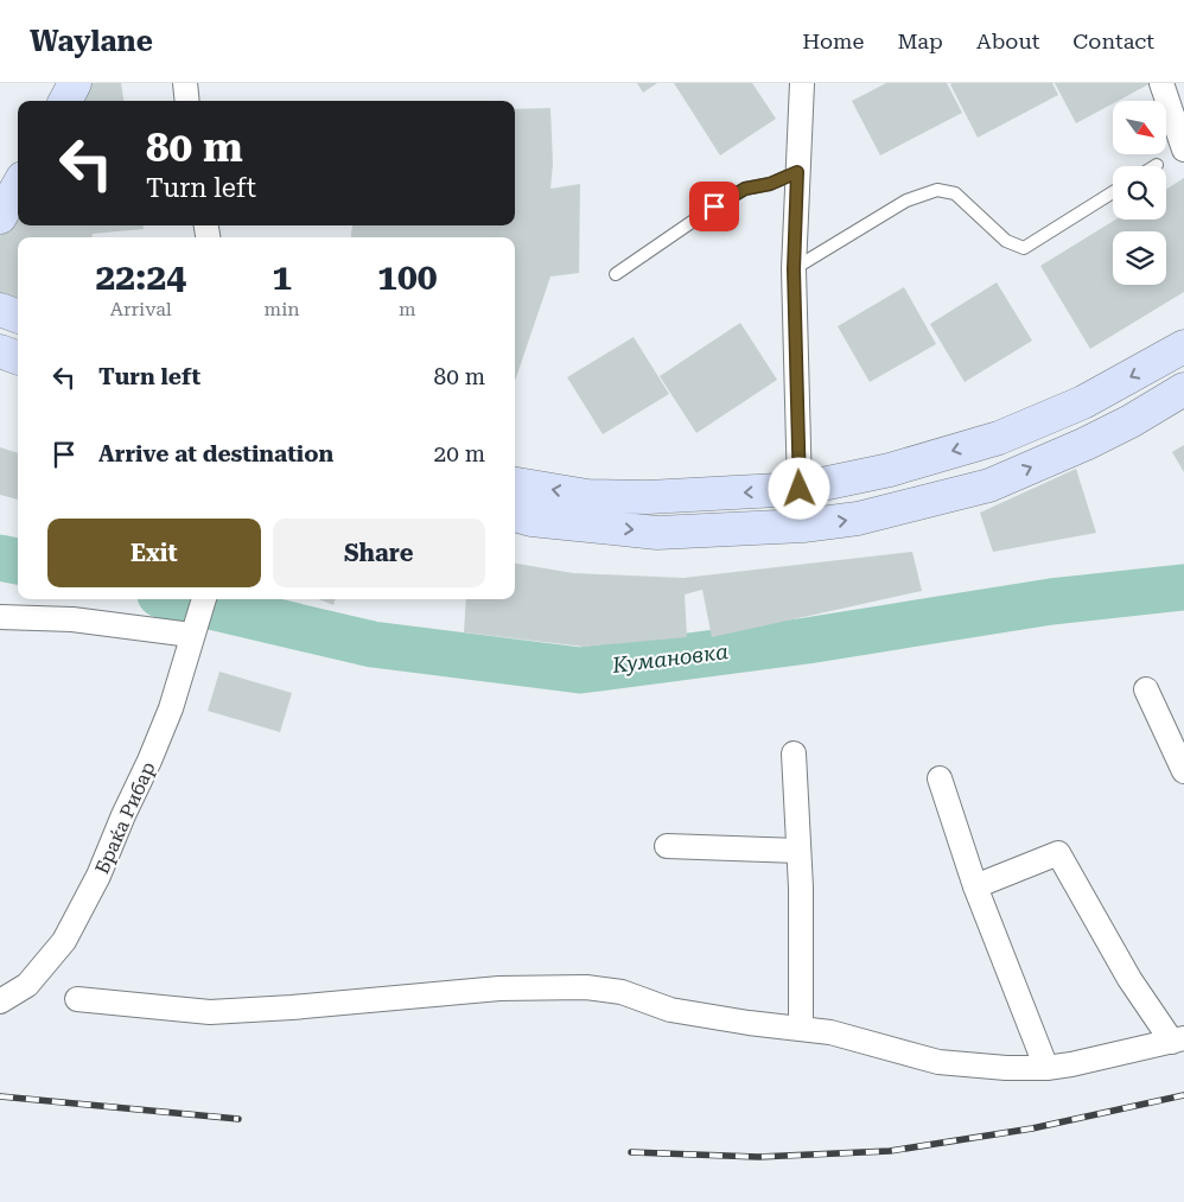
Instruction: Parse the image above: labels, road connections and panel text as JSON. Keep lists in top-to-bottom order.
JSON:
{
  "streets": {
    "street": ["Браќа Рибар"]
  },
  "water": ["Кумановка"],
  "north": "bottom right",
  "page": {
    "header": "Waylane",
    "nav": [
      "Home",
      "Map",
      "About",
      "Contact"
    ],
    "turn": ["80 m", "Turn left"],
    "eta": [
      "22:24",
      "Arrival",
      "1",
      "min",
      "100",
      "m"
    ],
    "list": [
      {
        "name": "Turn left",
        "value": "80 m"
      },
      {
        "name": "Arrive at destination",
        "value": "20 m"
      }
    ],
    "buttons": ["Exit", "Share"]
  }
}
